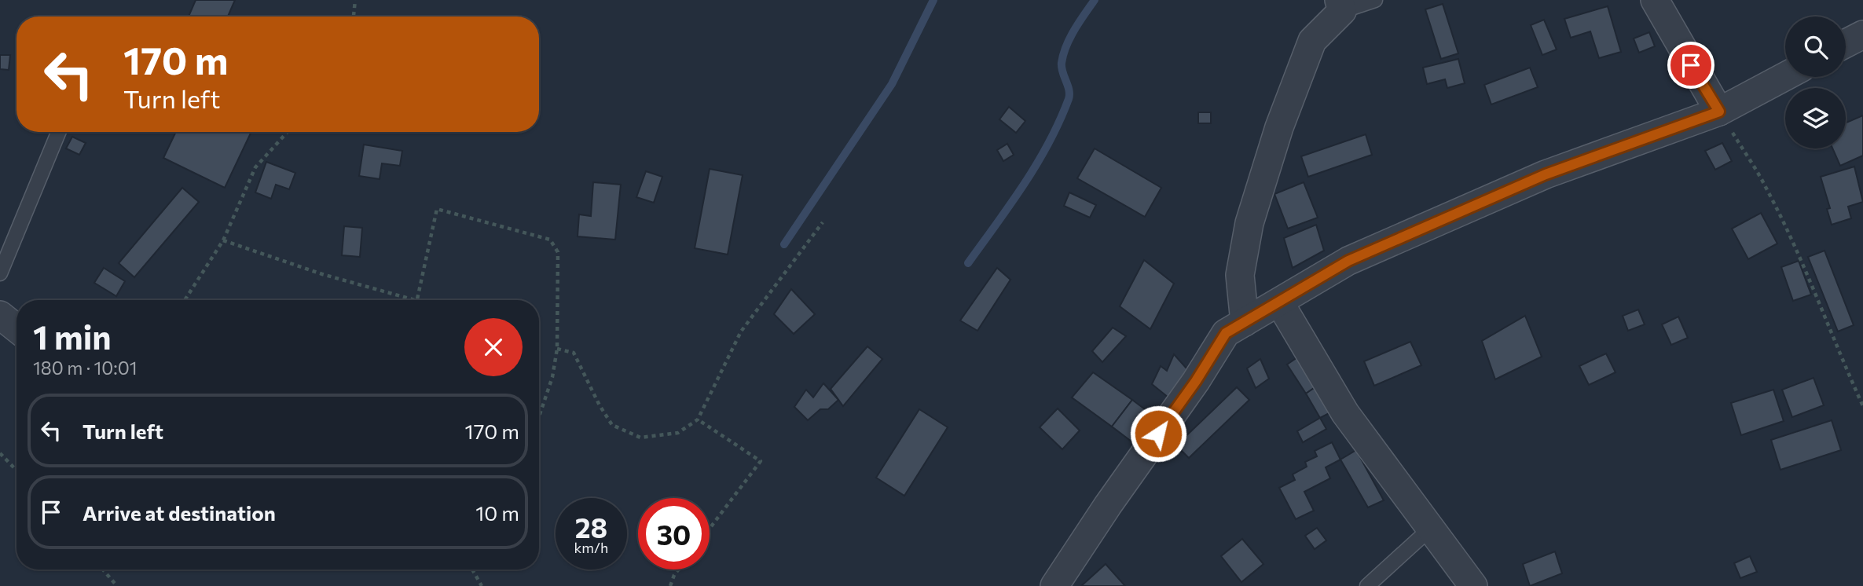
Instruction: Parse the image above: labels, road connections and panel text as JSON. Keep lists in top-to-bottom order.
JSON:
{
  "page": {
    "turn": ["170 m", "Turn left"],
    "heading": ["1 min", "180 m · 10:01"],
    "list": [
      {
        "name": "Turn left",
        "value": "170 m"
      },
      {
        "name": "Arrive at destination",
        "value": "10 m"
      }
    ],
    "speed": "28 km/h",
    "limit": "30"
  }
}
